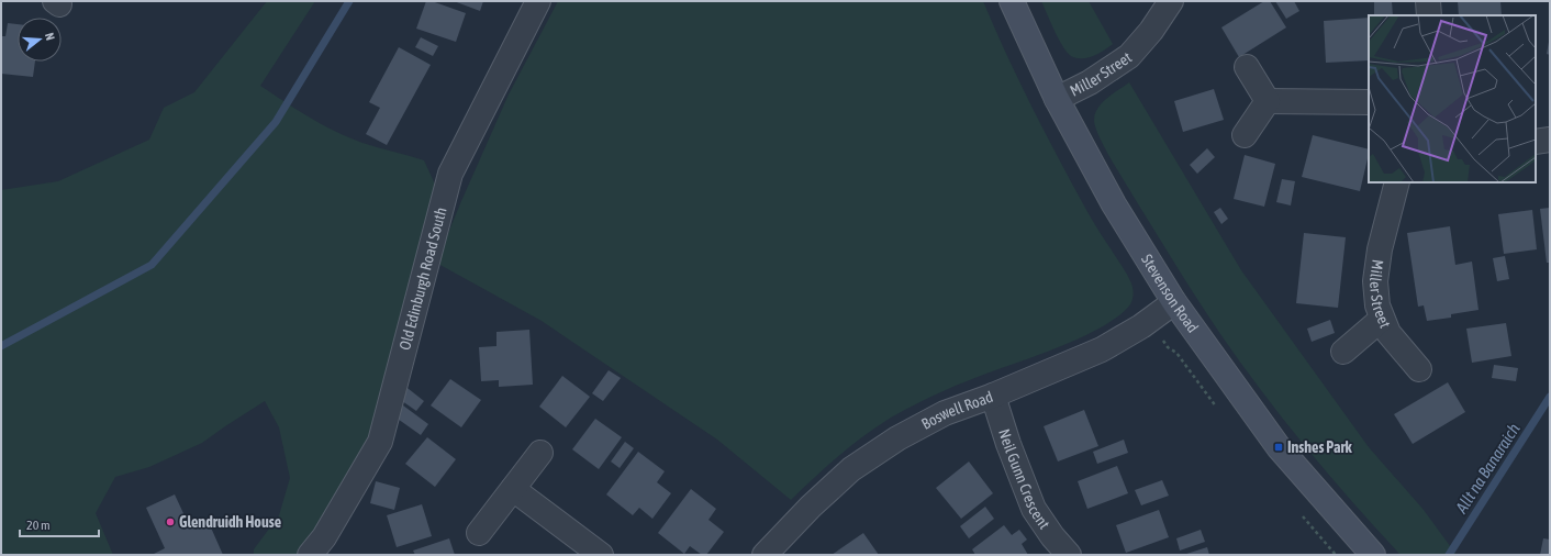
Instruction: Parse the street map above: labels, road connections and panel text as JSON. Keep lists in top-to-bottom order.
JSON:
{
  "streets": {
    "street": [
      "Miller Street",
      "Old Edinburgh Road South",
      "Stevenson Road",
      "Boswell Road",
      "Neil Gunn Crescent"
    ]
  },
  "crossings": [
    ["Miller Street", "Stevenson Road"],
    ["Stevenson Road", "Boswell Road"],
    ["Boswell Road", "Neil Gunn Crescent"]
  ],
  "water": ["Allt na Banaraich"],
  "places": {
    "transit": ["Inshes Park"],
    "other": ["Glendruidh House"]
  },
  "scale_bar": "20 m",
  "north": "right"
}
